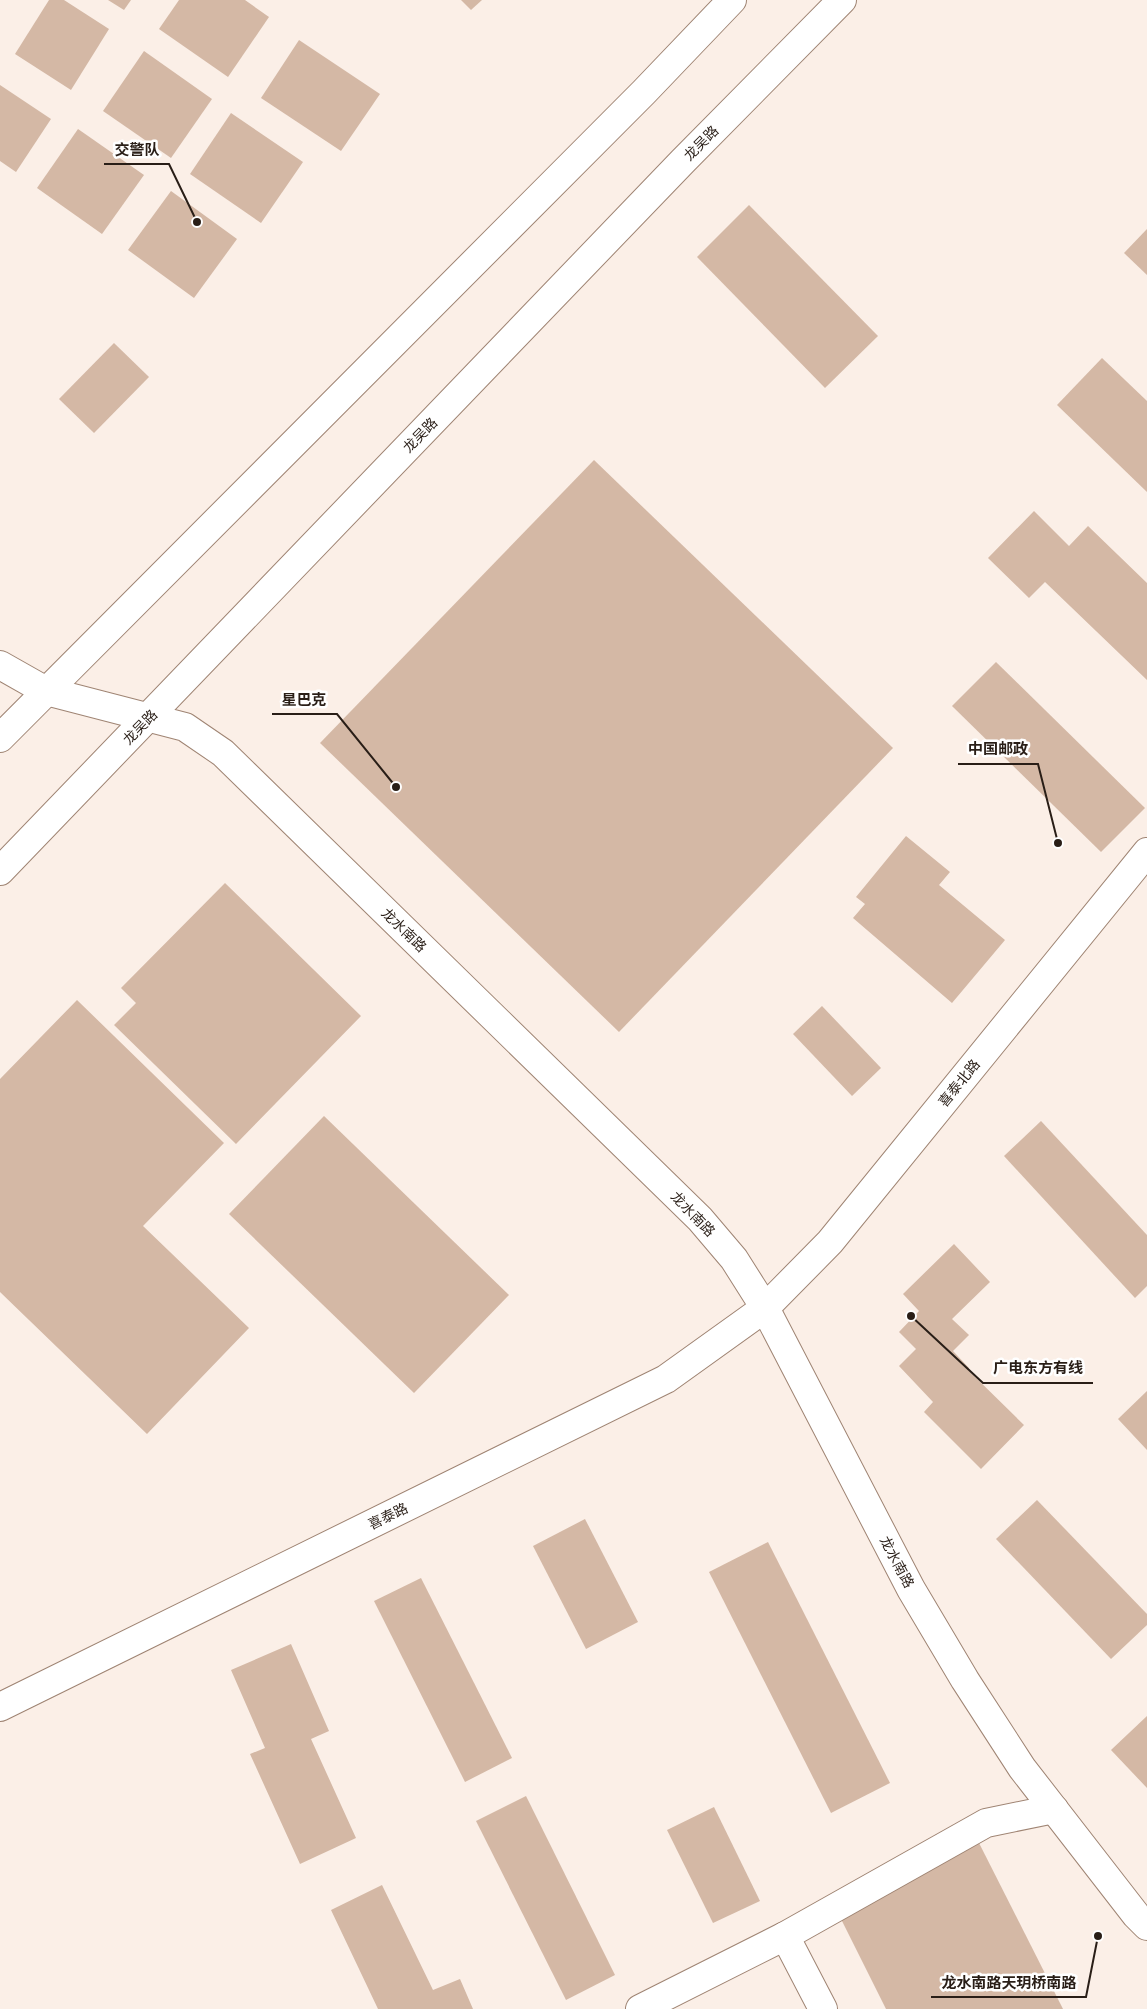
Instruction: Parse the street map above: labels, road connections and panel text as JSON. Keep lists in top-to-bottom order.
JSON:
{
  "streets": {
    "main road": [
      "龙吴路",
      "龙水南路",
      "喜泰北路",
      "喜泰路"
    ]
  },
  "crossings": [
    ["龙吴路", "龙水南路"],
    ["龙水南路", "喜泰北路"],
    ["龙水南路", "喜泰路"],
    ["喜泰北路", "喜泰路"]
  ],
  "places": [
    "交警队",
    "星巴克",
    "中国邮政",
    "广电东方有线",
    "龙水南路天玥桥南路"
  ]
}
